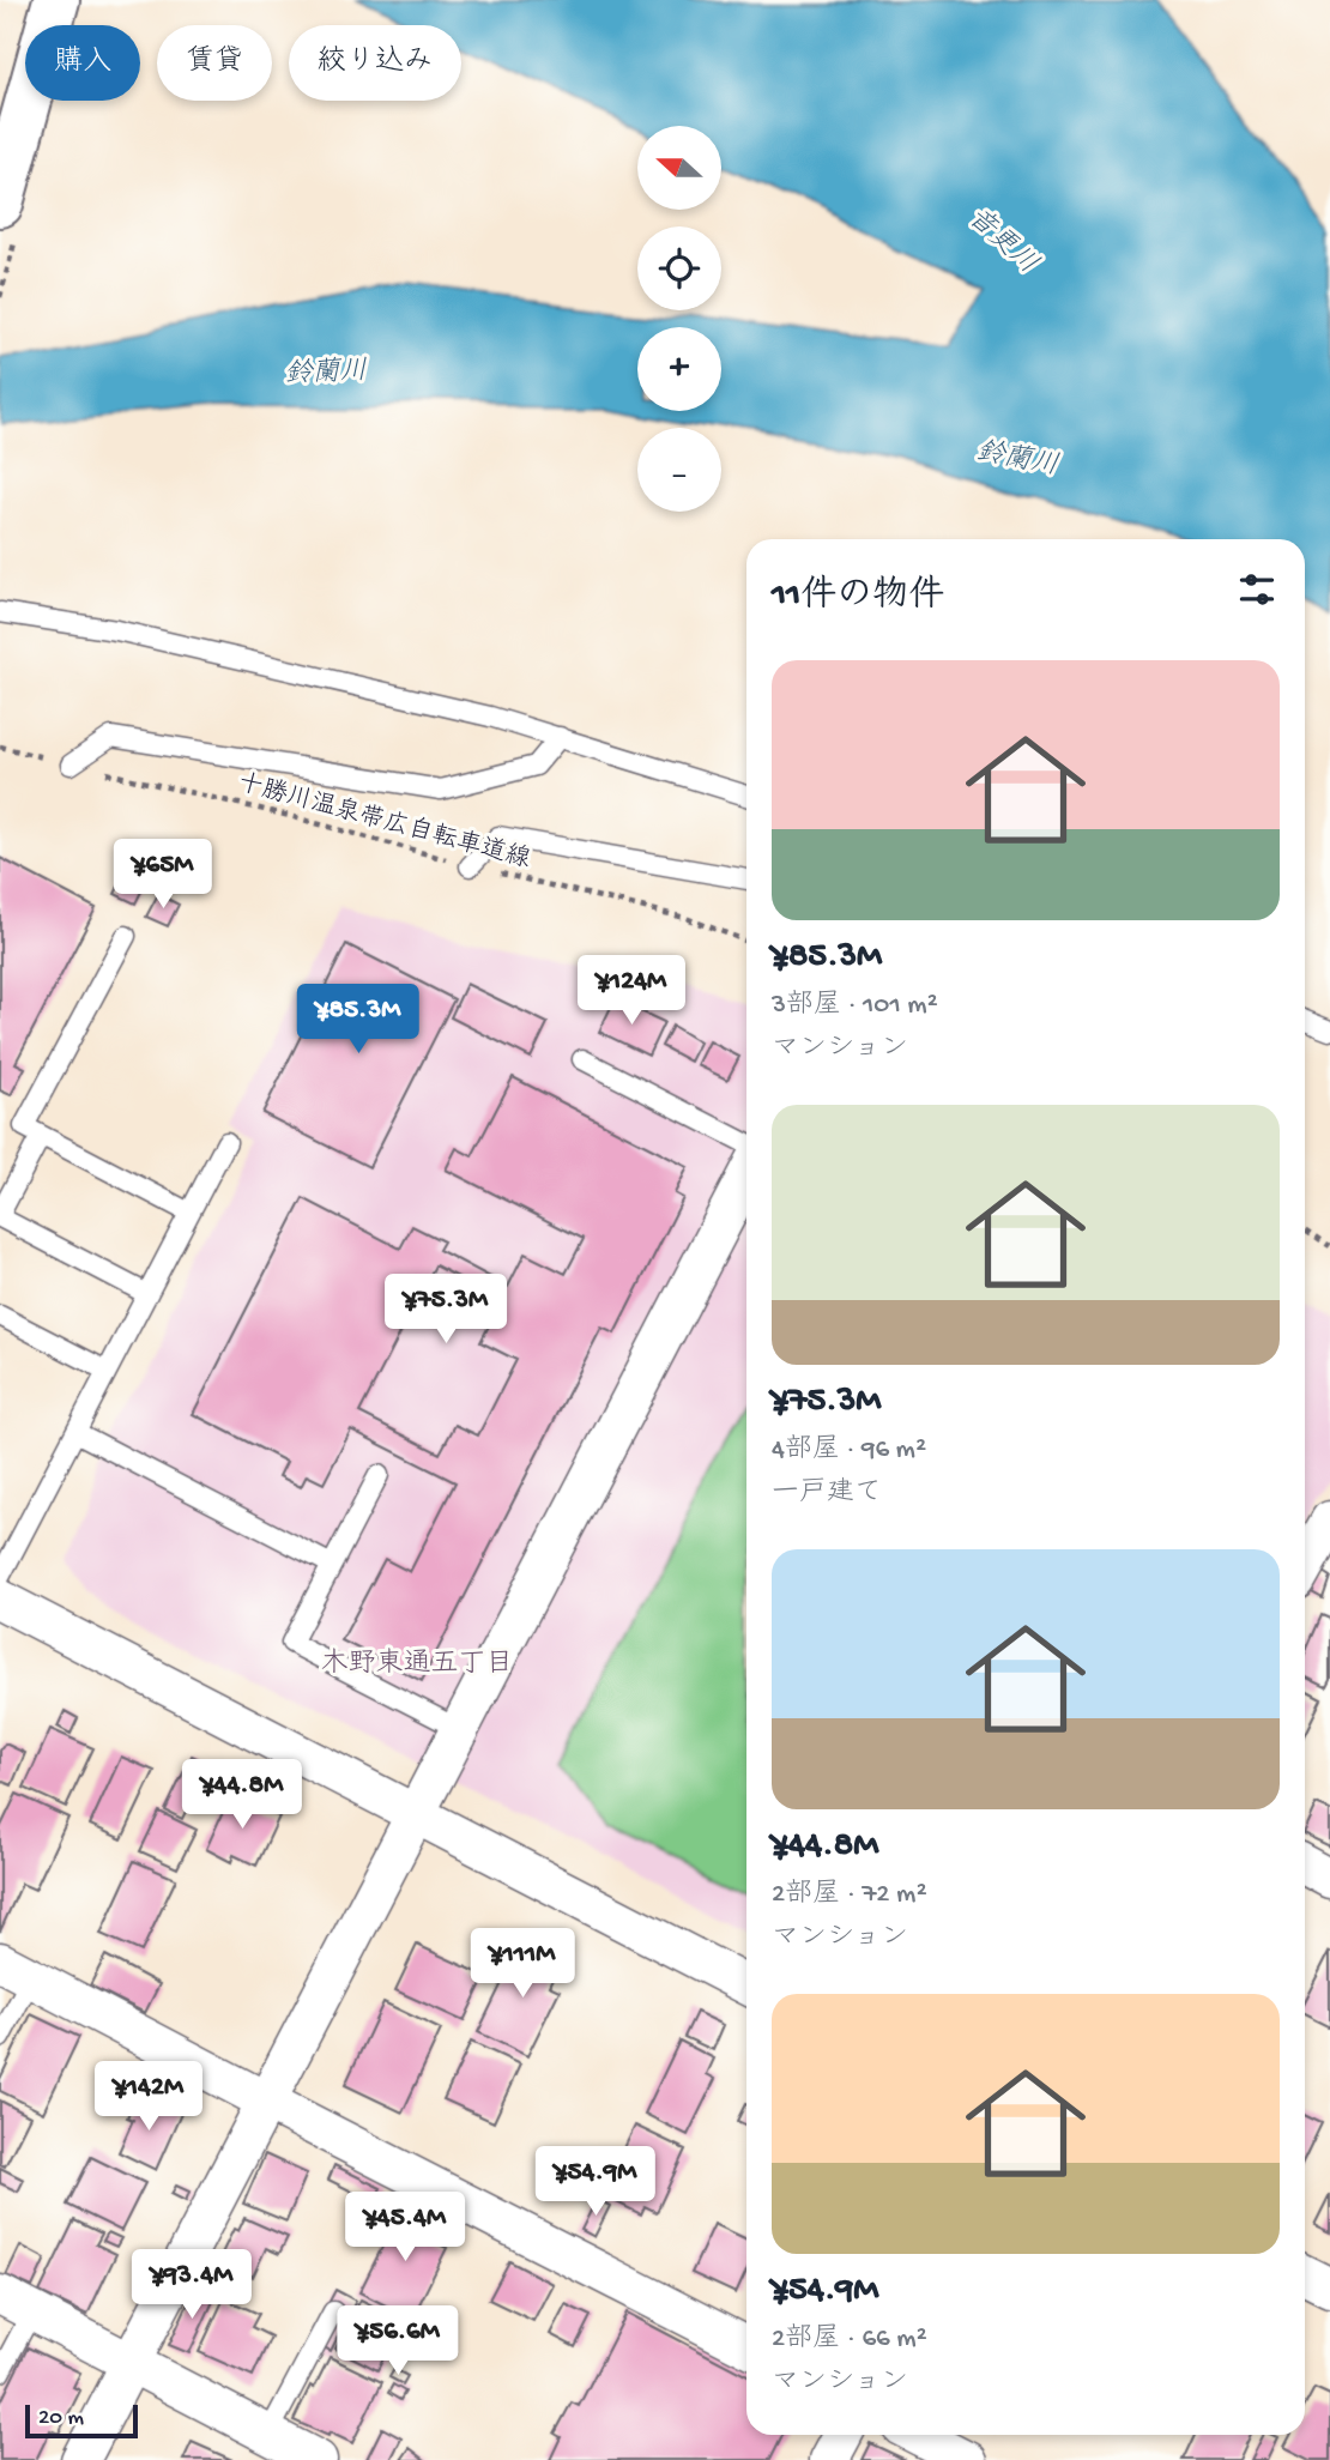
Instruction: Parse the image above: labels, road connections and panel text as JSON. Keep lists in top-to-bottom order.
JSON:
{
  "streets": {
    "path": ["十勝川温泉帯広自転車道線"]
  },
  "districts": ["木野東通五丁目"],
  "water": ["音更川", "鈴蘭川"],
  "scale_bar": "20 m",
  "north": "left",
  "page": {
    "chip": ["購入", "賃貸", "絞り込み"],
    "map_buttons": ["+", "−"],
    "heading": "11件の物件",
    "list": [
      {
        "name": "¥85.3M",
        "note": "3部屋 · 101 m² · マンション"
      },
      {
        "name": "¥75.3M",
        "note": "4部屋 · 96 m² · 一戸建て"
      },
      {
        "name": "¥44.8M",
        "note": "2部屋 · 72 m² · マンション"
      },
      {
        "name": "¥54.9M",
        "note": "2部屋 · 66 m² · マンション"
      }
    ],
    "price": [
      "¥65M",
      "¥124M",
      "¥85.3M",
      "¥75.3M",
      "¥44.8M",
      "¥111M",
      "¥142M",
      "¥54.9M",
      "¥45.4M",
      "¥93.4M",
      "¥56.6M"
    ],
    "scale": "20 m"
  }
}
